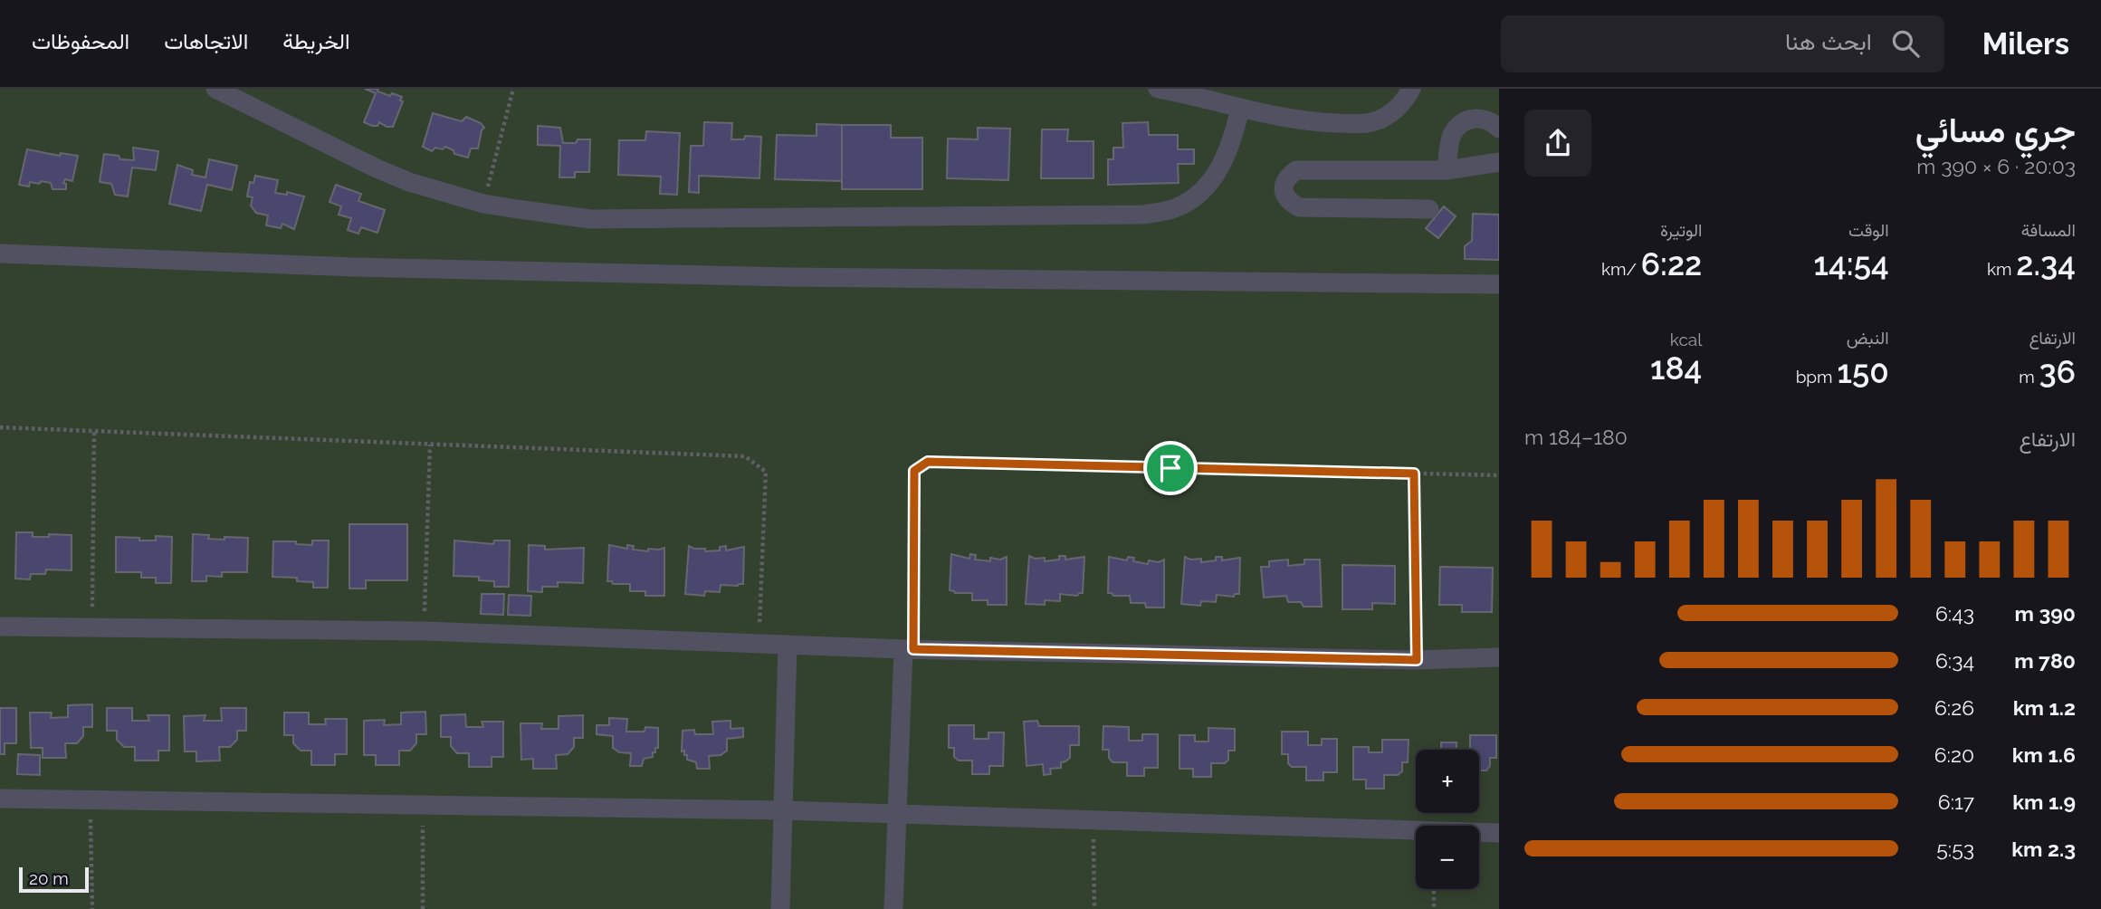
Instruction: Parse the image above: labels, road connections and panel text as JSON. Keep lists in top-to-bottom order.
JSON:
{
  "scale_bar": "20 m",
  "page": {
    "header": "Milers",
    "search": "ابحث هنا",
    "nav": ["الخريطة", "الاتجاهات", "المحفوظات"],
    "heading": ["جري مسائي", "20:03 · 6 × 390 m"],
    "stats": [
      ["المسافة", "2.34 km"],
      ["الوقت", "14:54"],
      ["الوتيرة", "6:22 /km"],
      ["الارتفاع", "36 m"],
      ["النبض", "150 bpm"],
      ["kcal", "184"]
    ],
    "chart": ["الارتفاع", "180–184 m"],
    "list": [
      {
        "name": "390 m",
        "note": "6:43"
      },
      {
        "name": "780 m",
        "note": "6:34"
      },
      {
        "name": "1.2 km",
        "note": "6:26"
      },
      {
        "name": "1.6 km",
        "note": "6:20"
      },
      {
        "name": "1.9 km",
        "note": "6:17"
      },
      {
        "name": "2.3 km",
        "note": "5:53"
      }
    ],
    "map_buttons": ["+", "−"],
    "scale": "20 m"
  }
}
